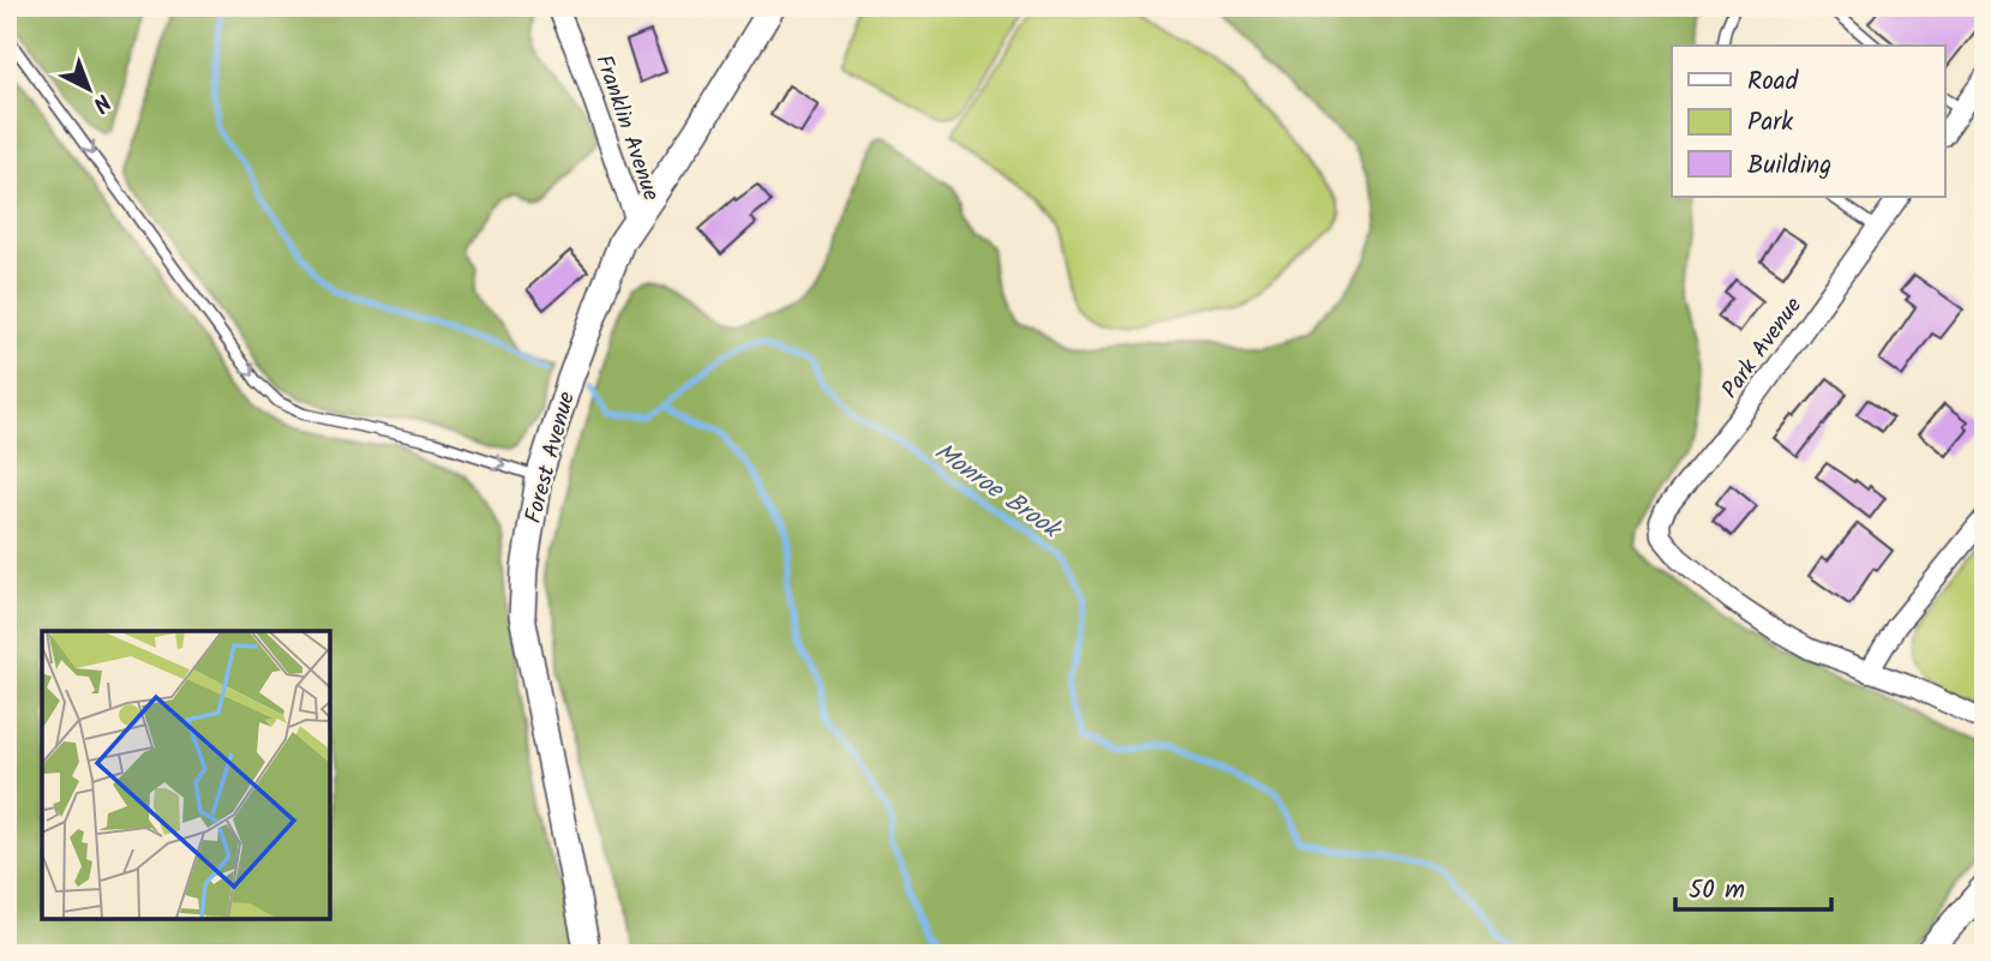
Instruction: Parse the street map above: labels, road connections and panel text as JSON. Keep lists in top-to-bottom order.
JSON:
{
  "streets": {
    "street": ["Franklin Avenue", "Park Avenue", "Forest Avenue"]
  },
  "crossings": [
    ["Franklin Avenue", "Forest Avenue"]
  ],
  "water": ["Monroe Brook"],
  "legend": ["Road", "Park", "Building"],
  "scale_bar": "50 m",
  "north": "bottom right"
}
